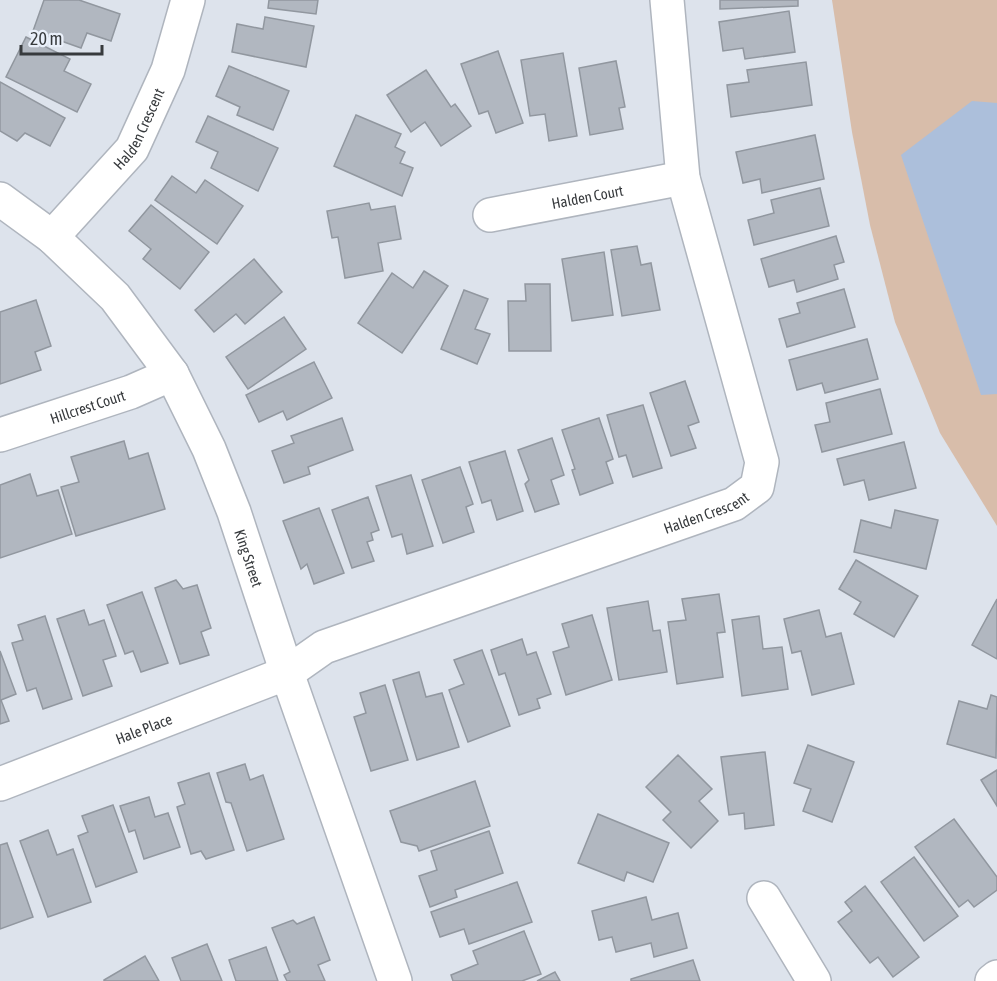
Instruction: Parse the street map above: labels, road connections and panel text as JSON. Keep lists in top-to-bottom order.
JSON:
{
  "streets": {
    "street": [
      "Halden Crescent",
      "Halden Court",
      "Hillcrest Court",
      "King Street",
      "Hale Place"
    ]
  },
  "crossings": [
    ["Halden Crescent", "Halden Court"],
    ["Halden Crescent", "King Street"],
    ["Halden Crescent", "Hale Place"],
    ["Hillcrest Court", "King Street"],
    ["King Street", "Hale Place"]
  ],
  "scale_bar": "20 m"
}
